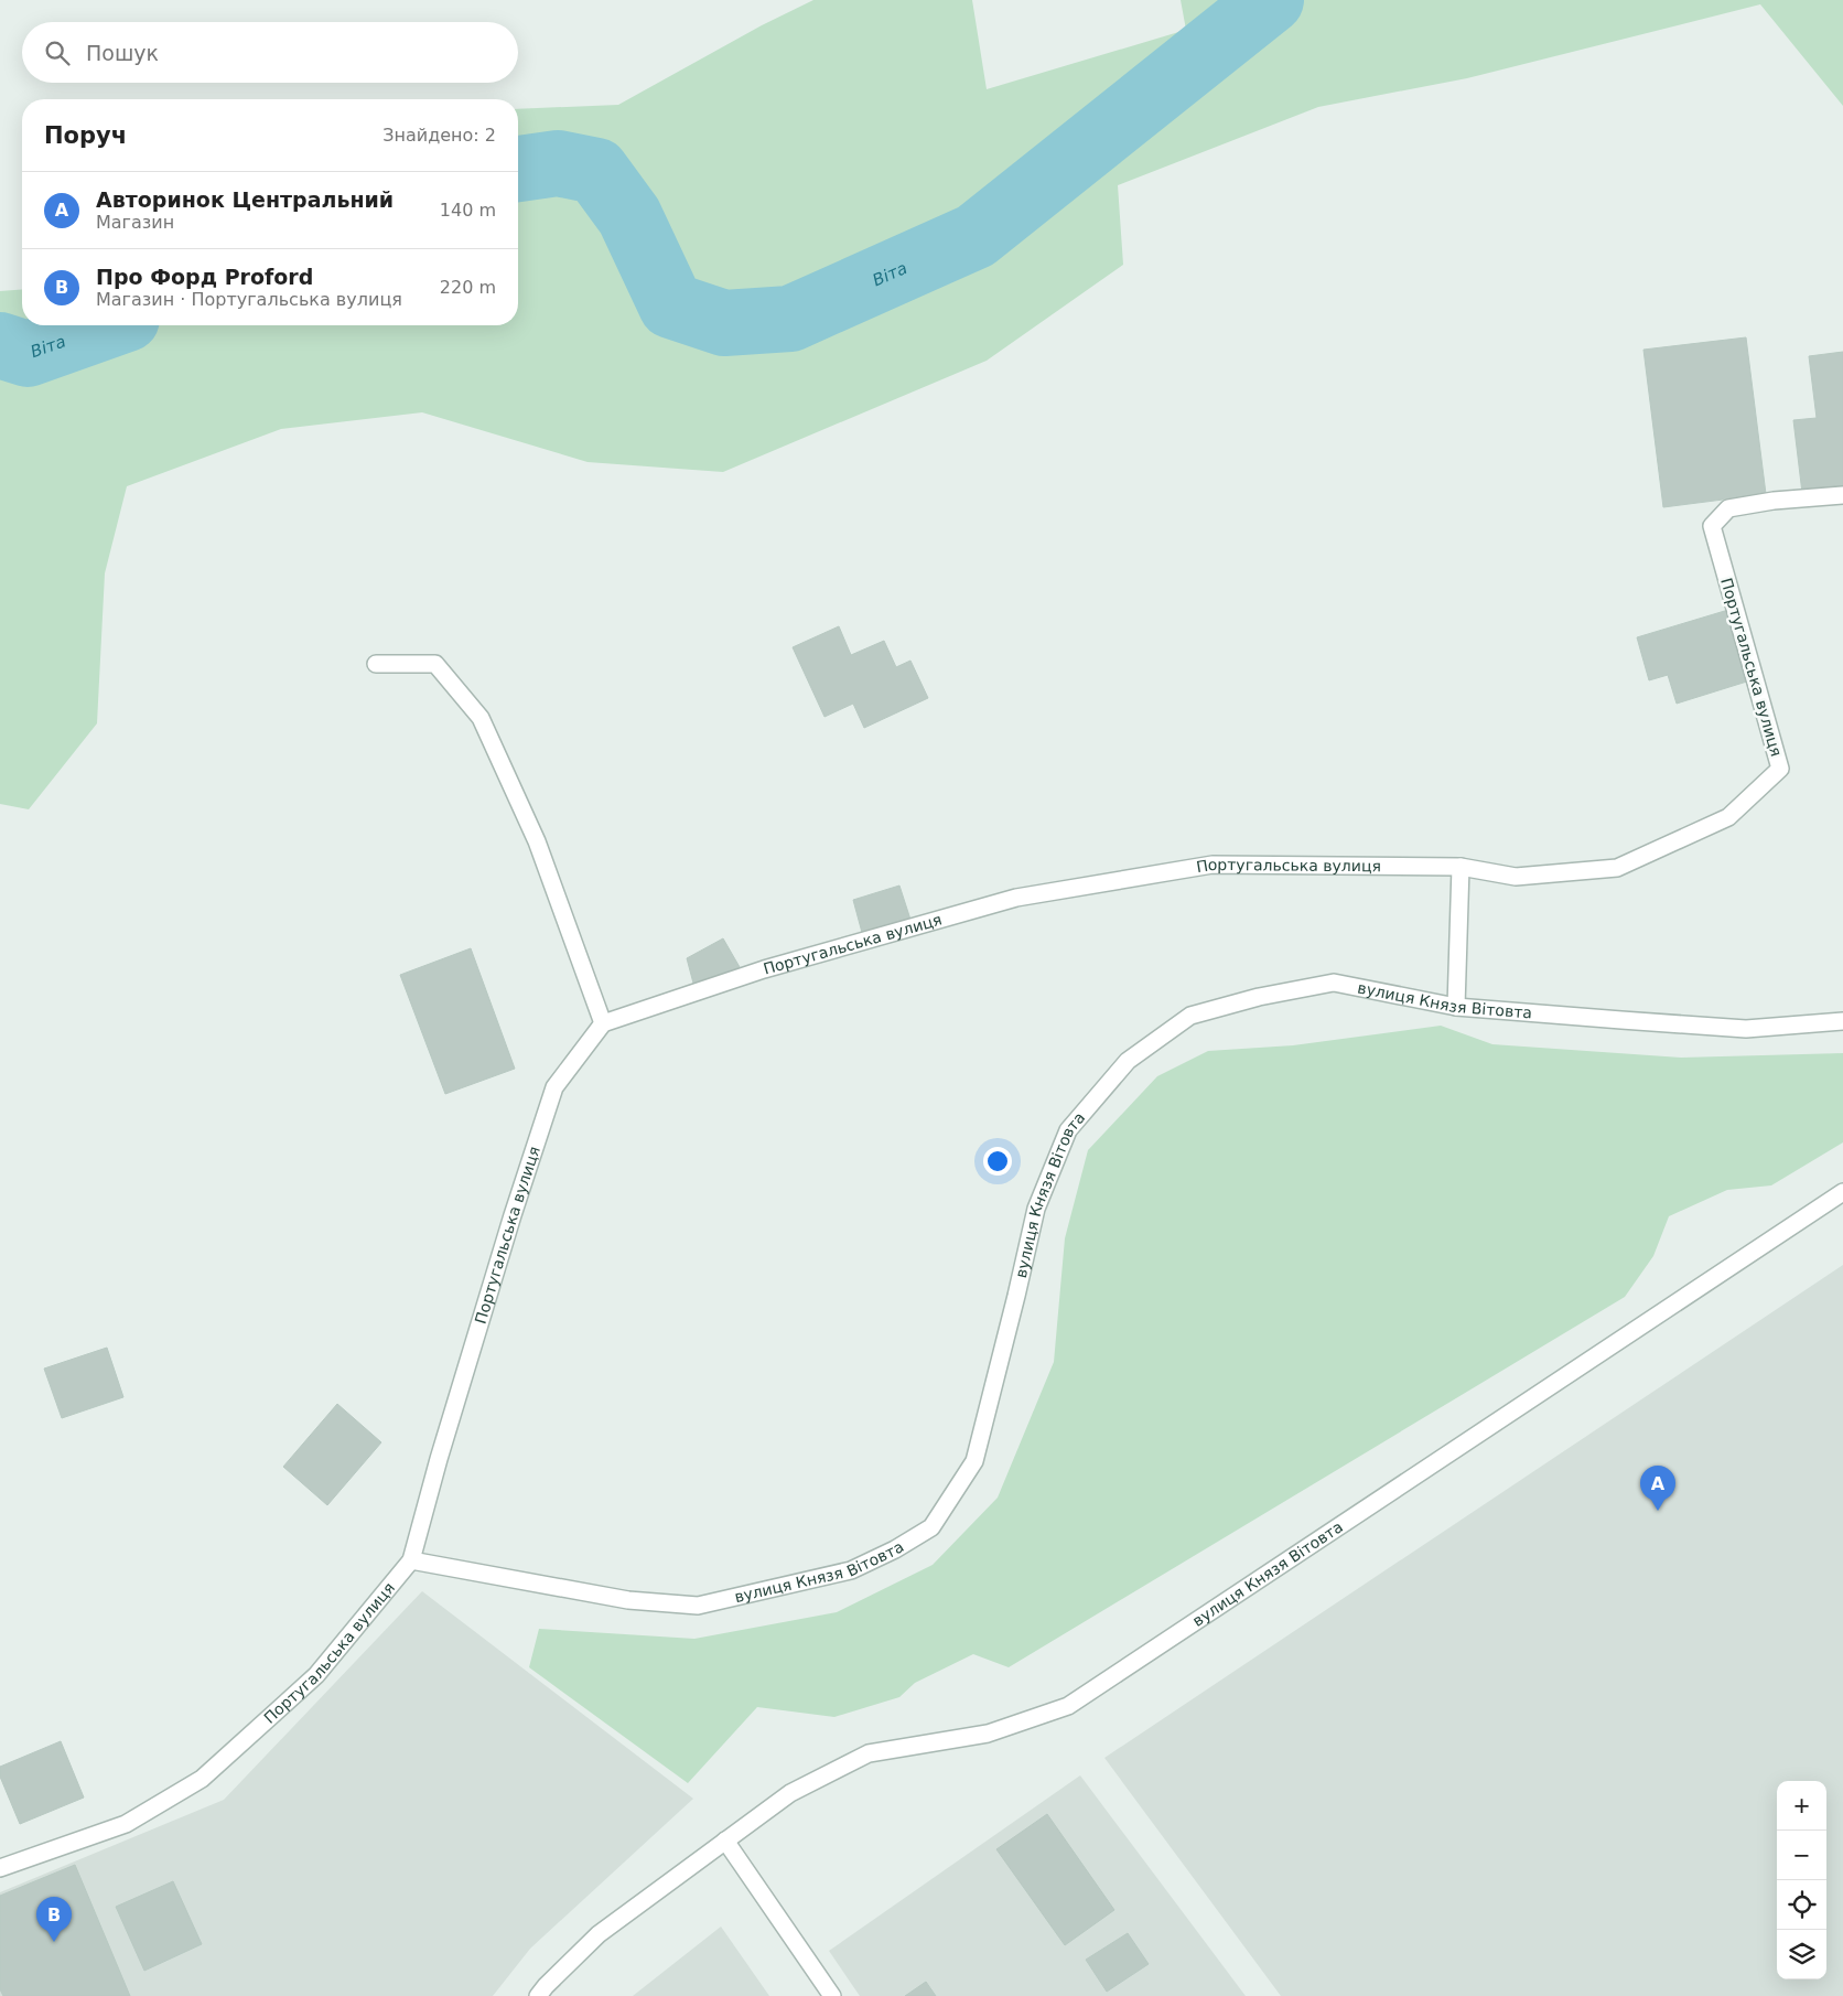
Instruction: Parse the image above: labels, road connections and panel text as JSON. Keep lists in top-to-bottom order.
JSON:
{
  "streets": {
    "street": ["Португальська вулиця", "вулиця Князя Вітовта"]
  },
  "crossings": [
    ["Португальська вулиця", "вулиця Князя Вітовта"]
  ],
  "water": ["Віта"],
  "page": {
    "search": "Пошук",
    "heading": ["Поруч", "Знайдено: 2"],
    "list": [
      {
        "mark": "A",
        "name": "Авторинок Центральний",
        "note": "Магазин",
        "value": "140 m"
      },
      {
        "mark": "B",
        "name": "Про Форд Proford",
        "note": "Магазин · Португальська вулиця",
        "value": "220 m"
      }
    ],
    "pins": ["A", "B"],
    "map_buttons": ["+", "−"]
  }
}
